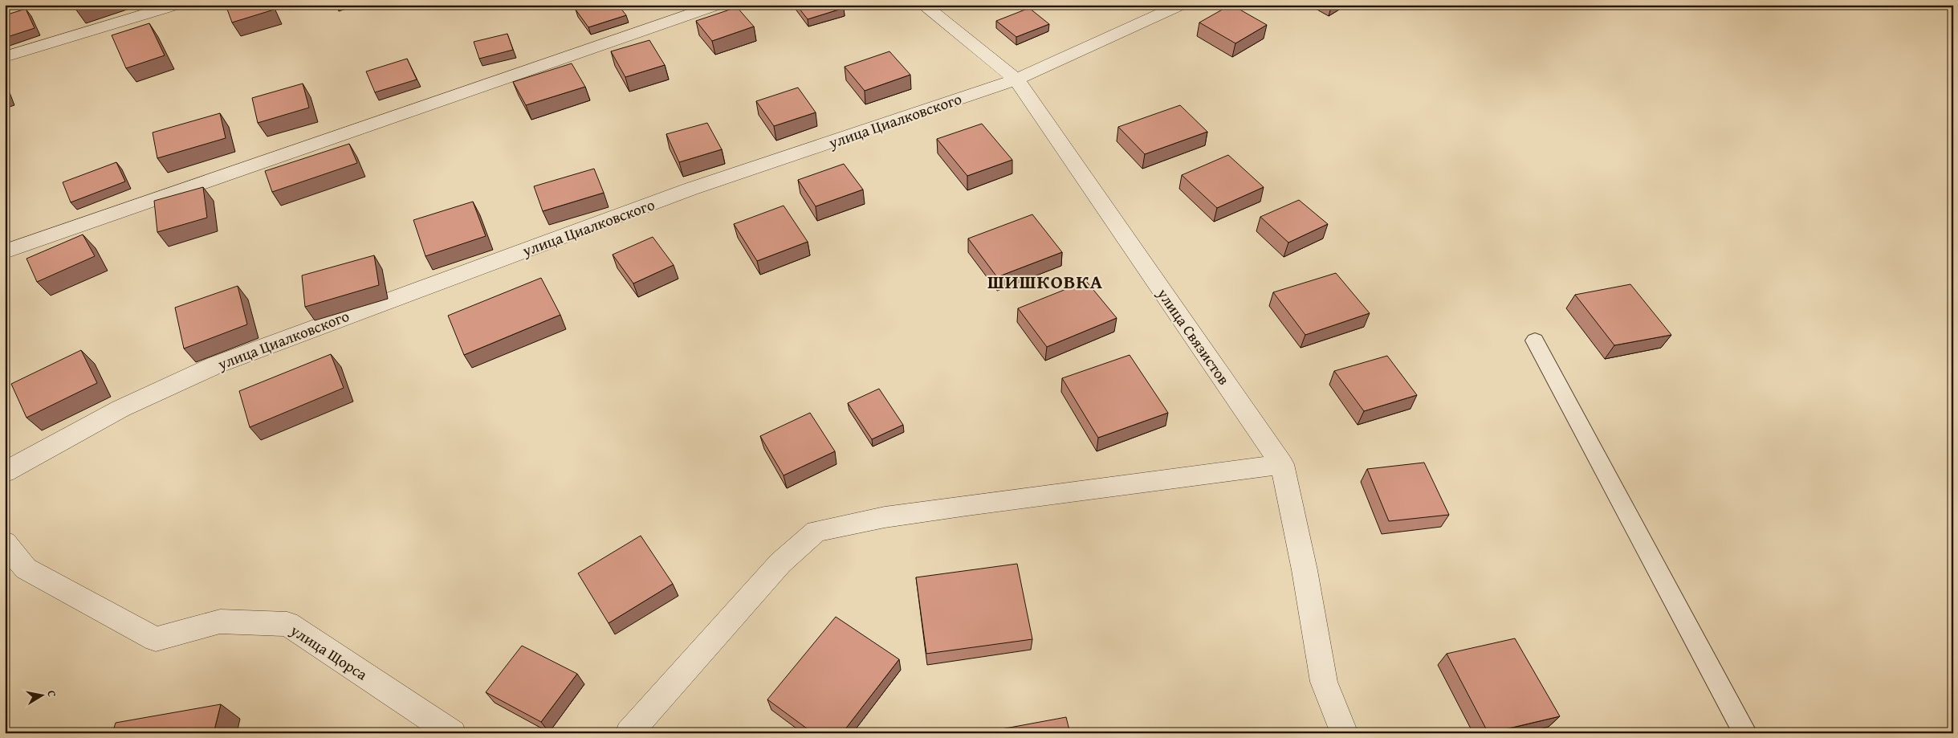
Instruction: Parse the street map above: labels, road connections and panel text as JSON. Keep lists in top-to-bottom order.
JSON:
{
  "streets": {
    "street": ["улица Циалковского", "улица Связистов", "улица Щорса"]
  },
  "crossings": [
    ["улица Циалковского", "улица Связистов"]
  ],
  "districts": ["ШИШКОВКА"],
  "north": "right"
}
